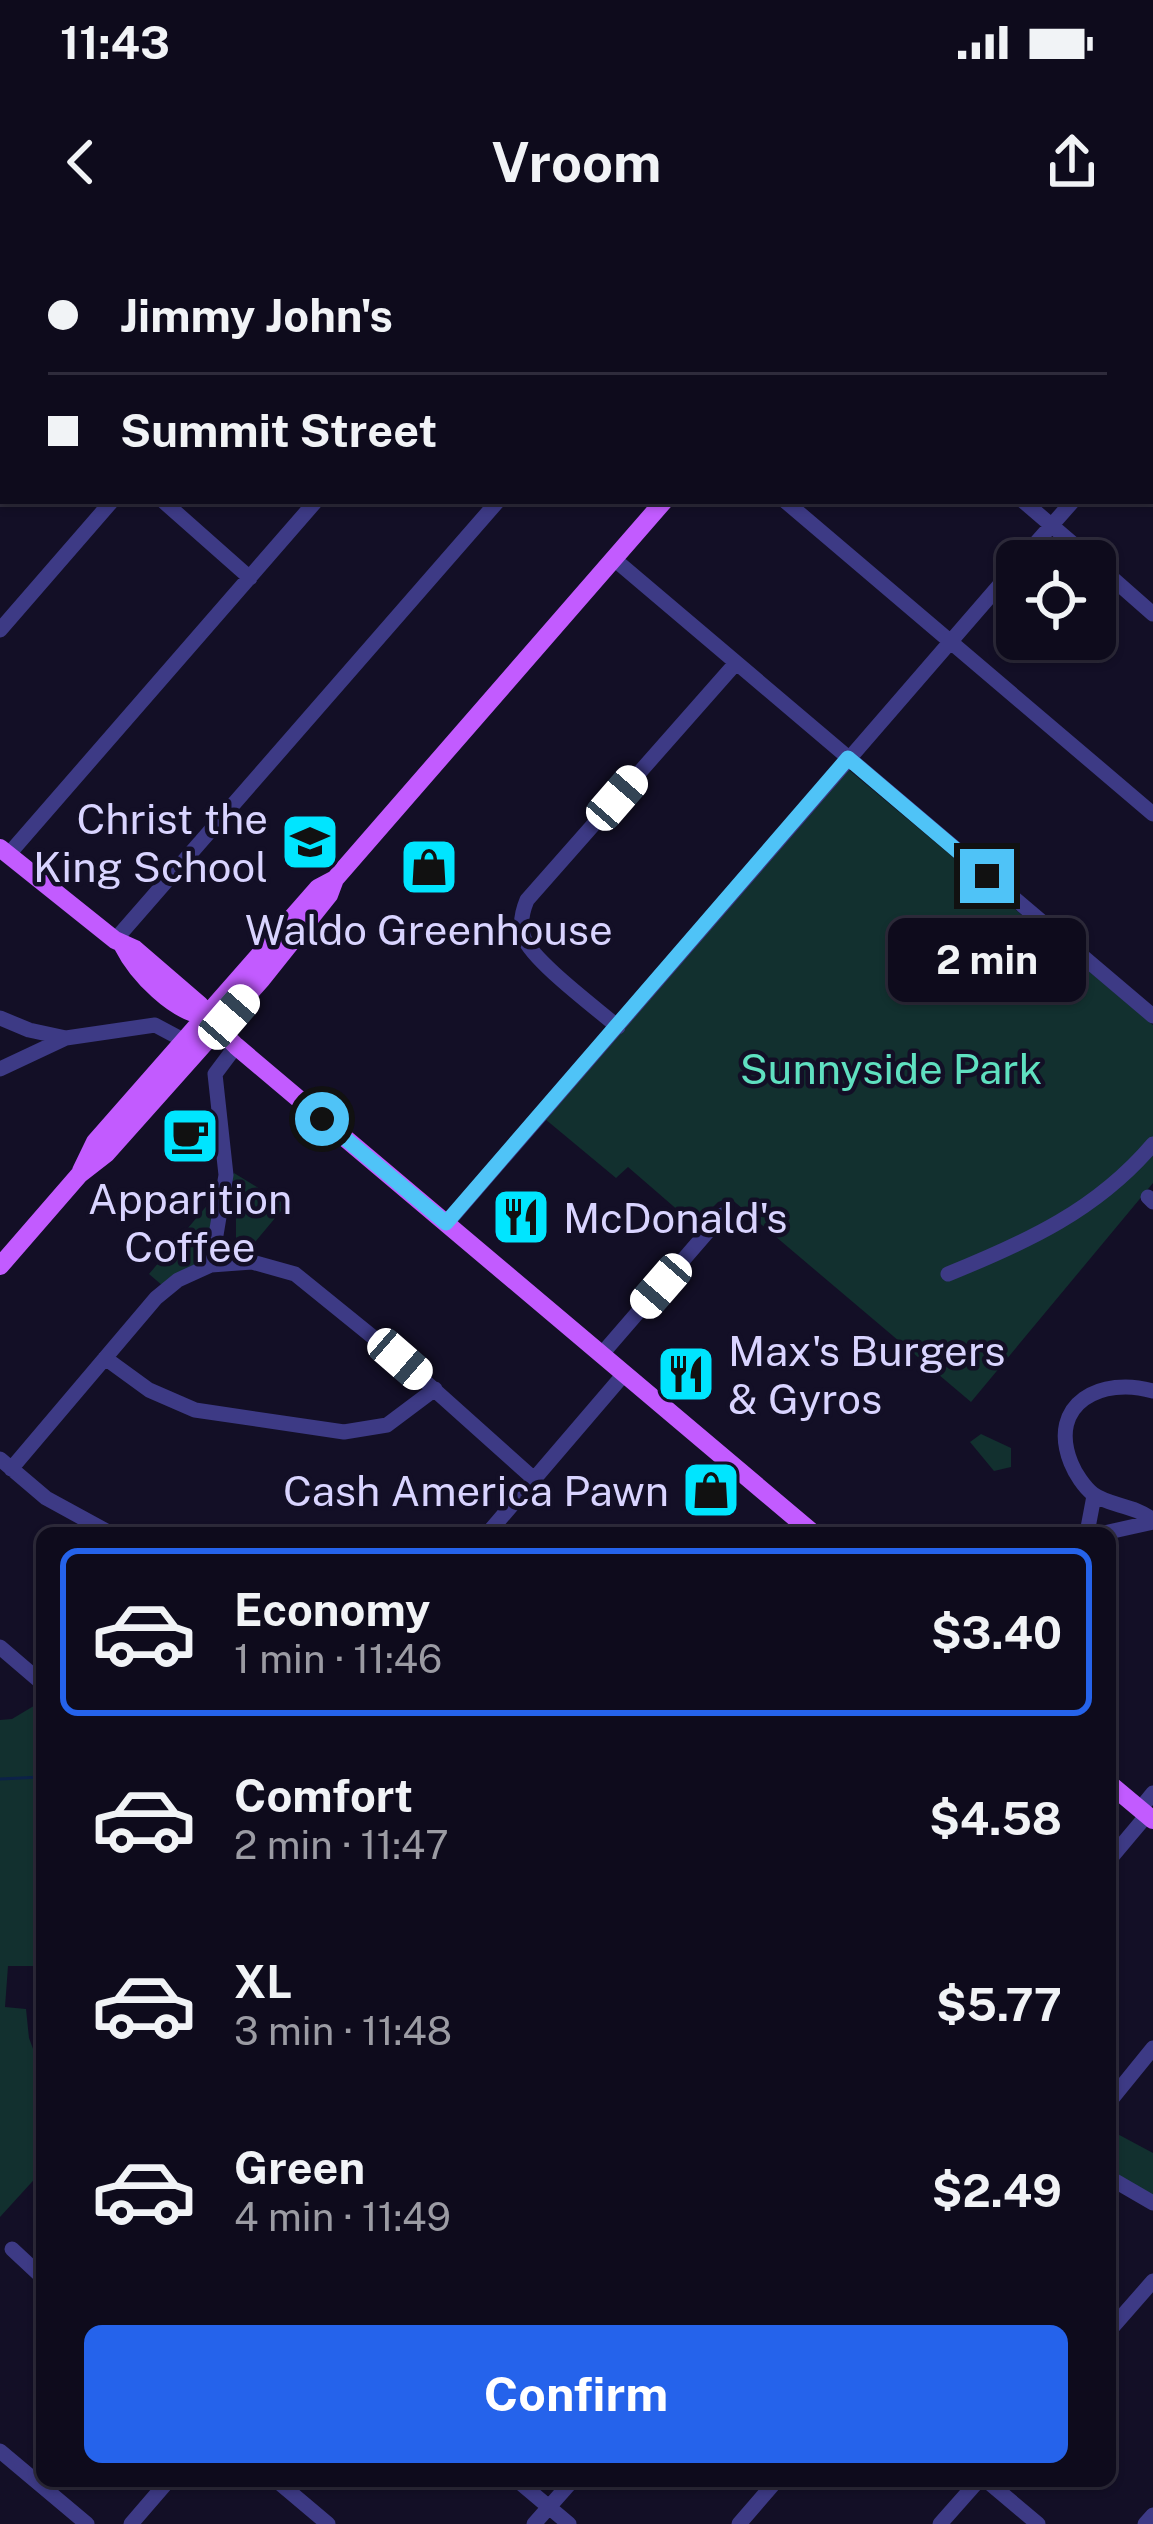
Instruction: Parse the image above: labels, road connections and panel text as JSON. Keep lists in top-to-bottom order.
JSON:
{
  "parks": ["Sunnyside Park"],
  "places": {
    "school or university": ["Christ the King School"],
    "shop": ["Waldo Greenhouse", "Cash America Pawn"],
    "cafe": ["Apparition Coffee"],
    "restaurant": ["McDonald's", "Max's Burgers & Gyros"]
  },
  "page": {
    "status": "11:43",
    "header": "Vroom",
    "banner": ["Jimmy John's", "Summit Street"],
    "bubble": "2 min",
    "list": [
      {
        "name": "Economy",
        "note": "1 min · 11:46",
        "value": "$3.40"
      },
      {
        "name": "Comfort",
        "note": "2 min · 11:47",
        "value": "$4.58"
      },
      {
        "name": "XL",
        "note": "3 min · 11:48",
        "value": "$5.77"
      },
      {
        "name": "Green",
        "note": "4 min · 11:49",
        "value": "$2.49"
      }
    ],
    "buttons": "Confirm"
  }
}
